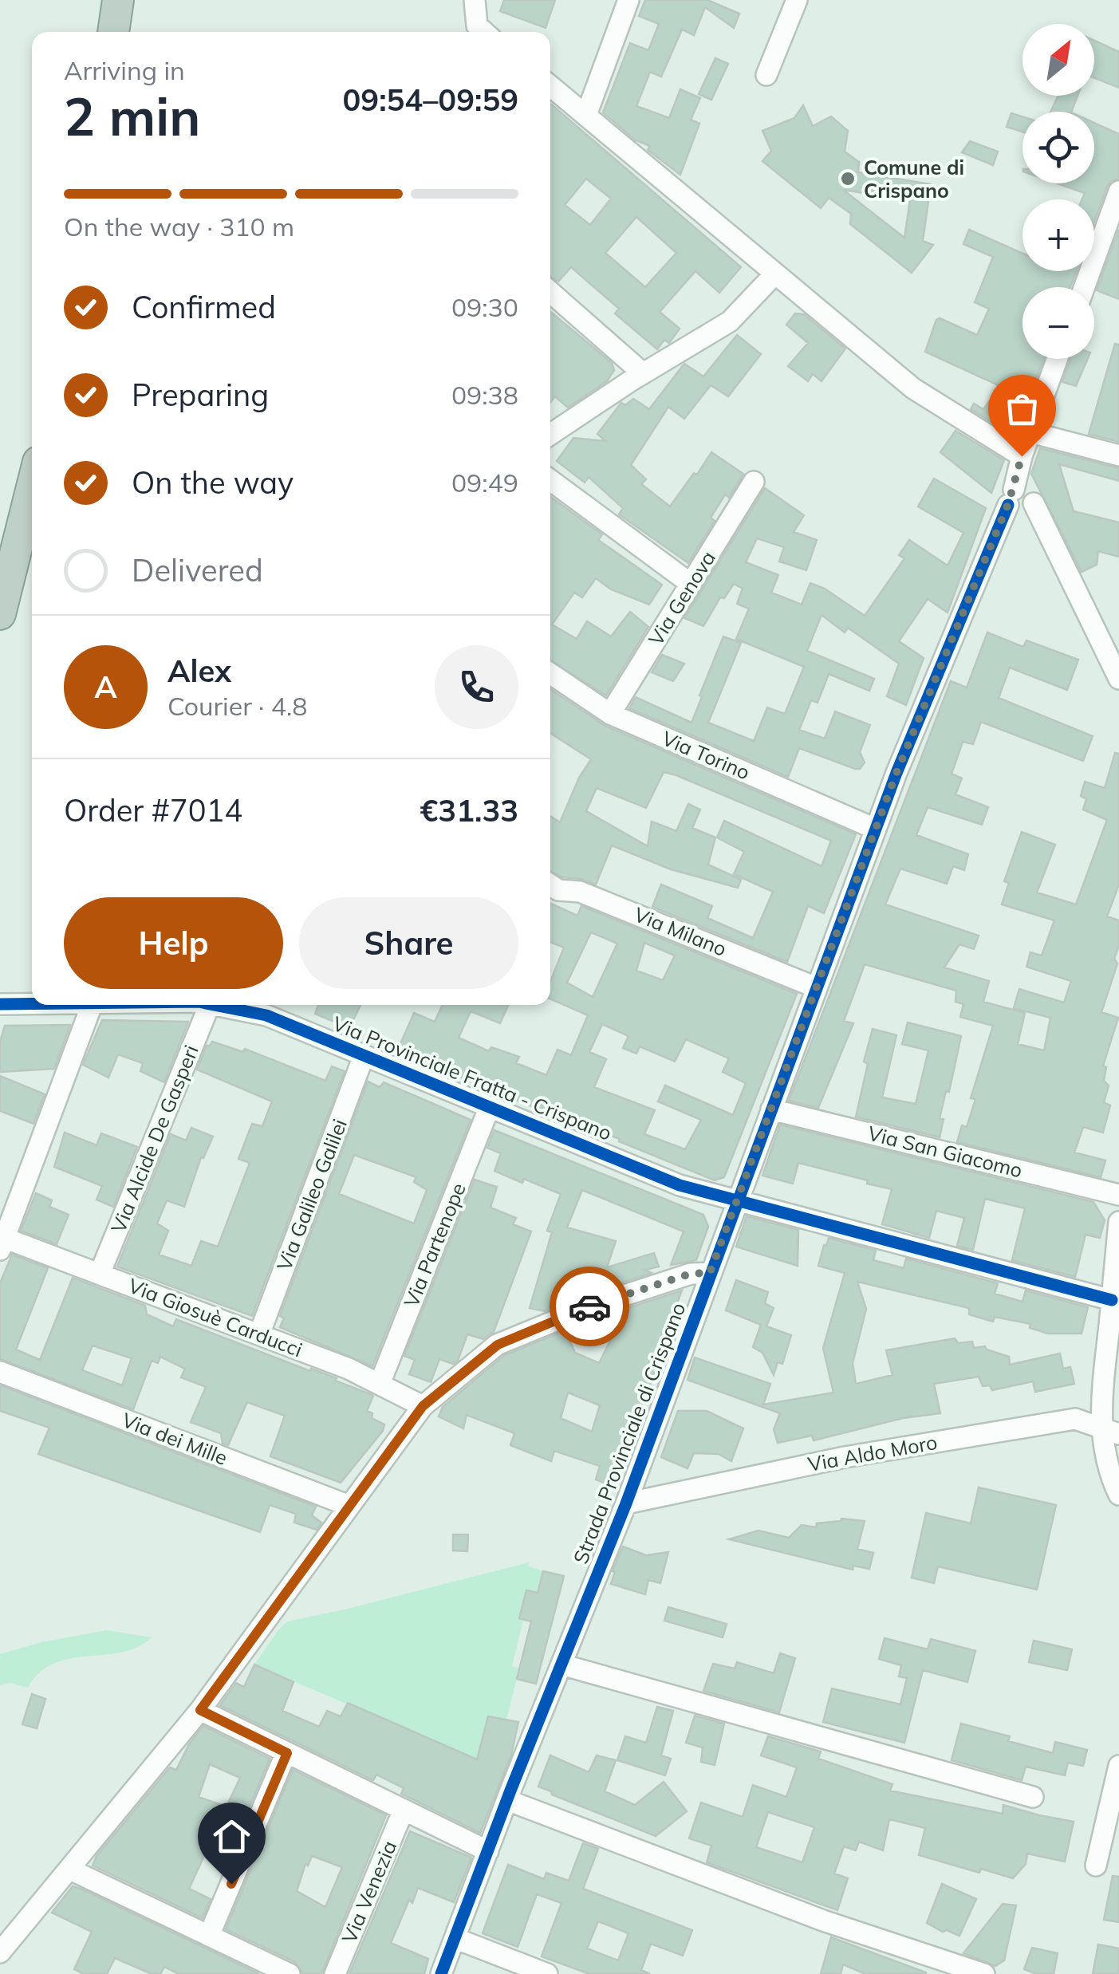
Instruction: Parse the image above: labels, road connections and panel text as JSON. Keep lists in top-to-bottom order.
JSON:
{
  "streets": {
    "street": [
      "Via Genova",
      "Via Torino",
      "Via Milano",
      "Via Provinciale Fratta - Crispano",
      "Via Alcide De Gasperi",
      "Via San Giacomo",
      "Via Galileo Galilei",
      "Via Partenope",
      "Via Giosuè Carducci",
      "Strada Provinciale di Crispano",
      "Via dei Mille",
      "Via Aldo Moro",
      "Via Venezia"
    ]
  },
  "crossings": [
    ["Via Genova", "Via Torino"],
    ["Via Torino", "Strada Provinciale di Crispano"],
    ["Via Milano", "Strada Provinciale di Crispano"],
    ["Via Provinciale Fratta - Crispano", "Via Galileo Galilei"],
    ["Via Provinciale Fratta - Crispano", "Via Partenope"],
    ["Via Provinciale Fratta - Crispano", "Strada Provinciale di Crispano"],
    ["Via Alcide De Gasperi", "Via Giosuè Carducci"],
    ["Via San Giacomo", "Strada Provinciale di Crispano"],
    ["Via Galileo Galilei", "Via Giosuè Carducci"],
    ["Via Partenope", "Via Giosuè Carducci"],
    ["Strada Provinciale di Crispano", "Via Aldo Moro"]
  ],
  "places": ["Comune di Crispano"],
  "north": "top right",
  "page": {
    "map_buttons": ["+", "−"],
    "heading": ["2 min", "Arriving in", "09:54–09:59"],
    "panel": [
      "Alex",
      "Courier · 4.8",
      "Order #7014",
      "€31.33"
    ],
    "bar": "On the way · 310 m",
    "list": [
      ["Confirmed", "09:30"],
      ["Preparing", "09:38"],
      ["On the way", "09:49"],
      "Delivered"
    ],
    "round": "A",
    "buttons": ["Help", "Share"]
  }
}
